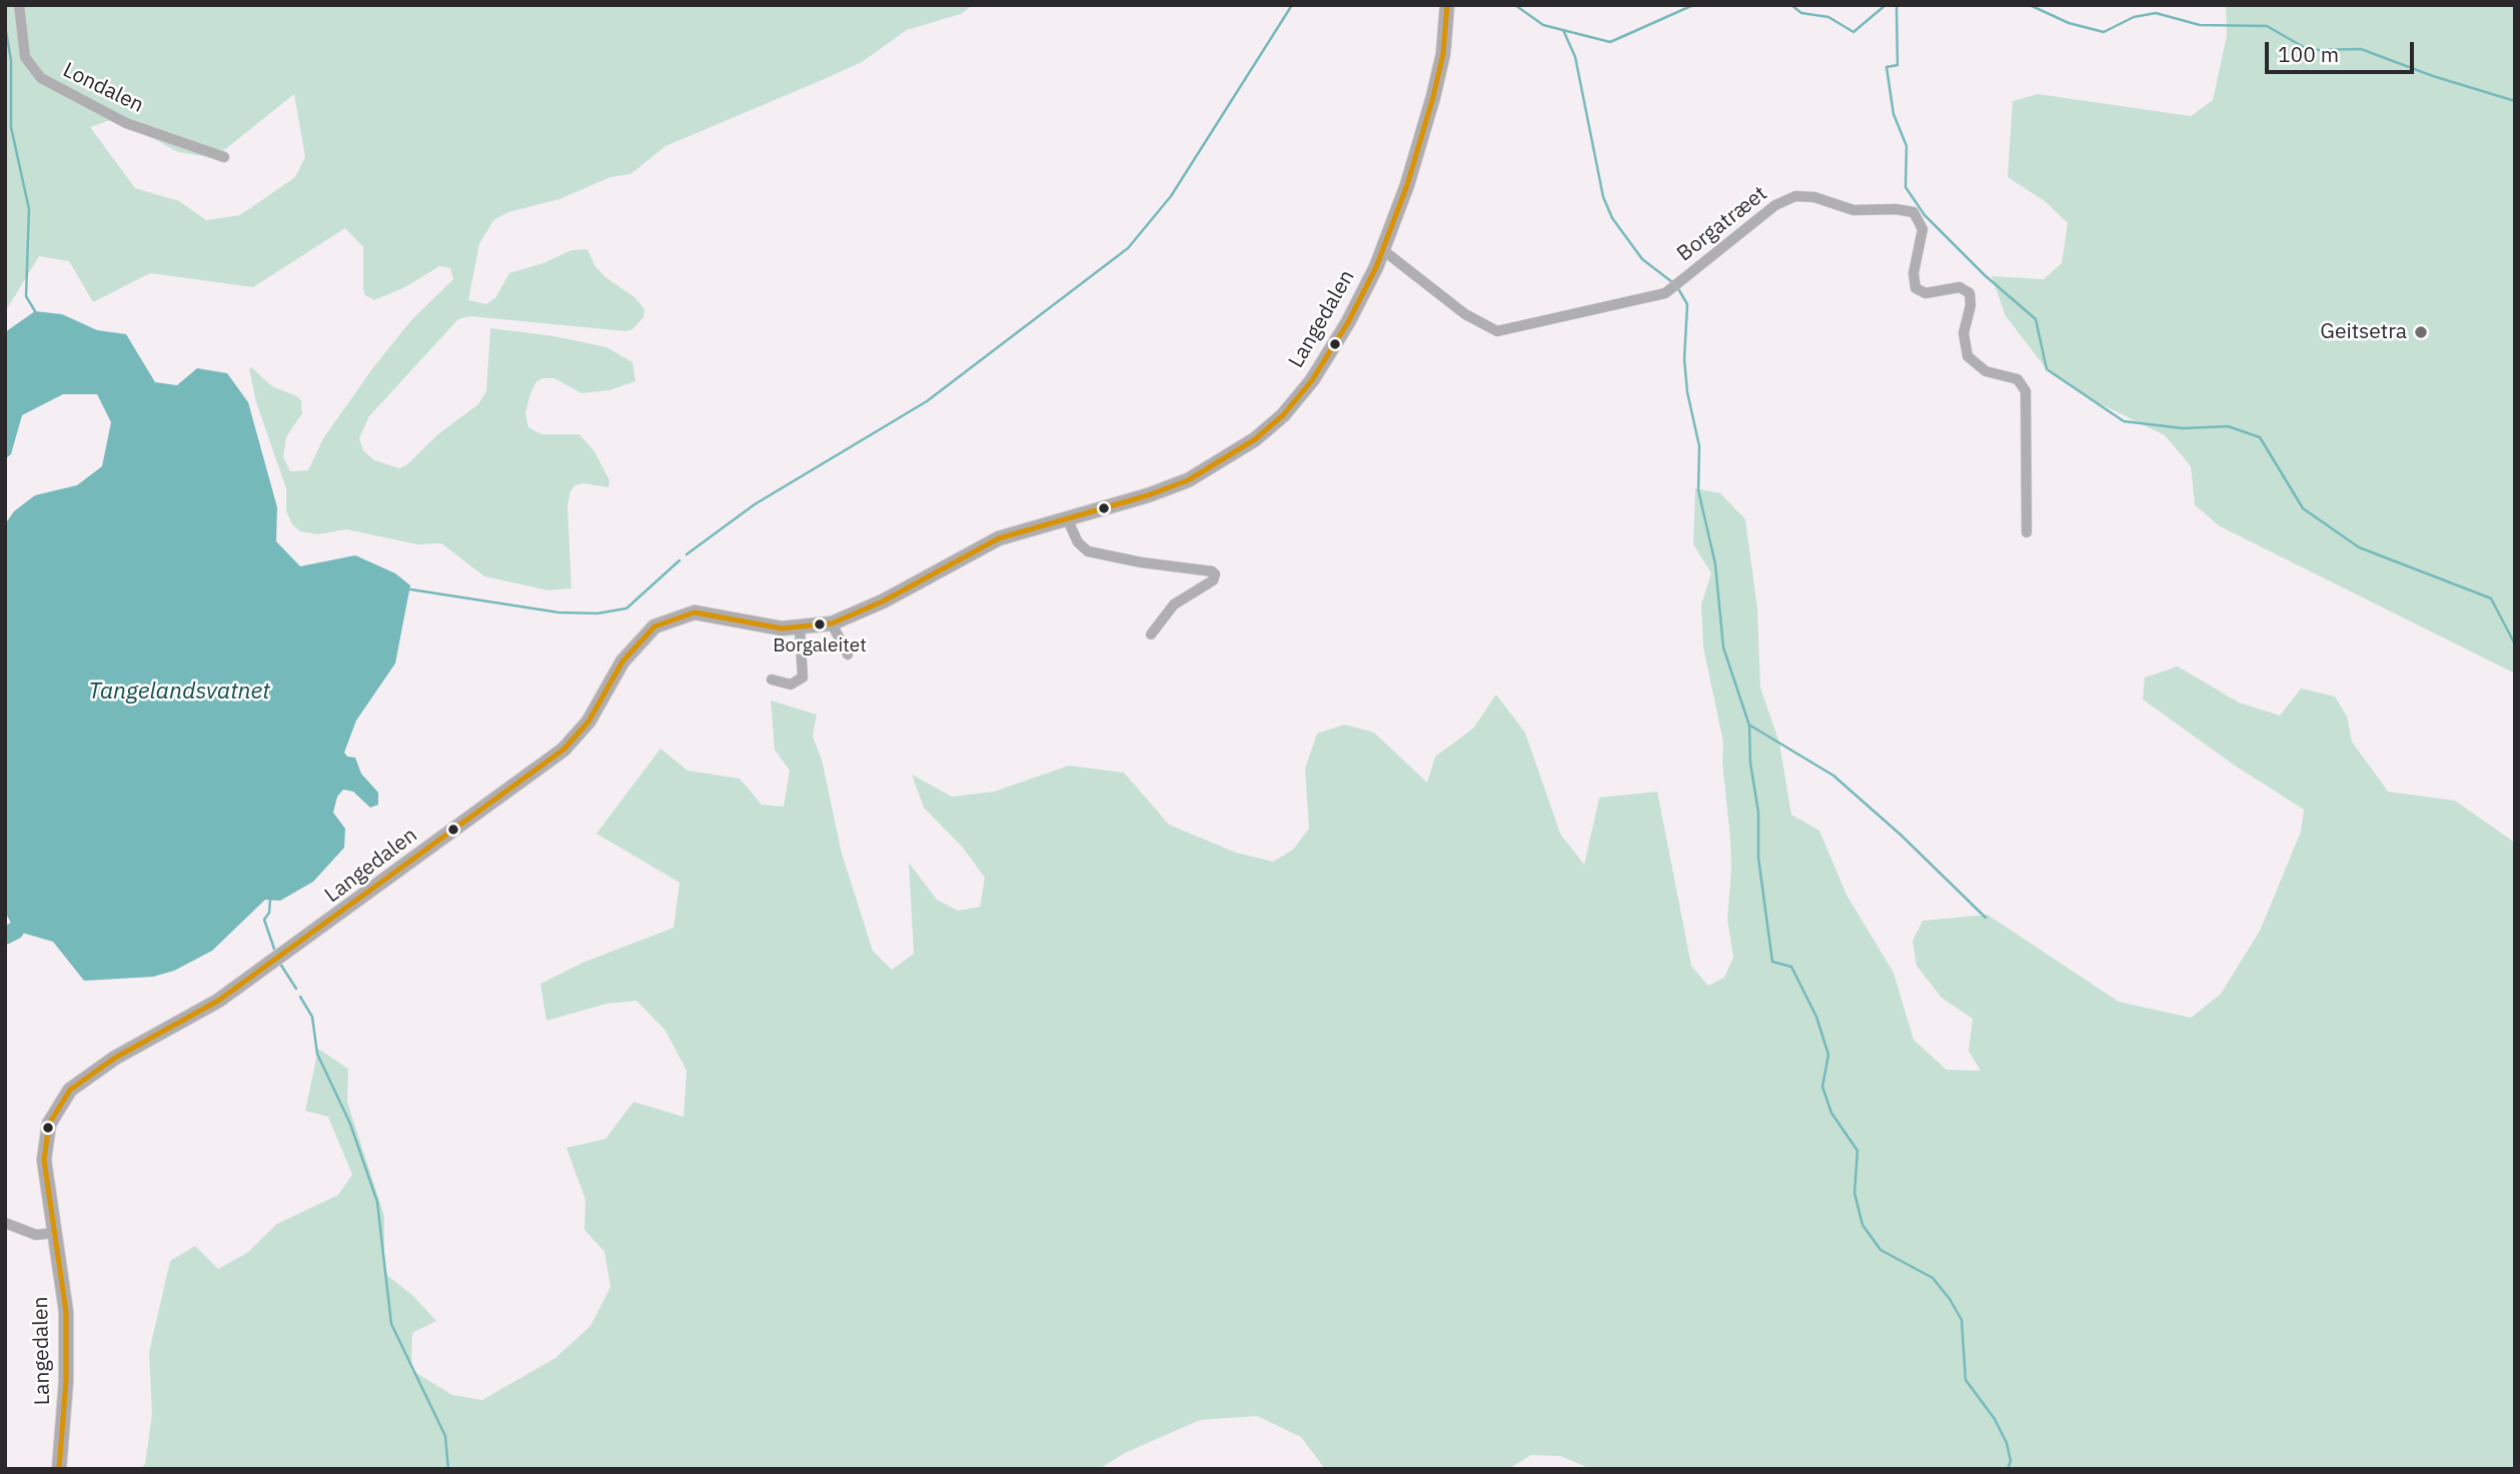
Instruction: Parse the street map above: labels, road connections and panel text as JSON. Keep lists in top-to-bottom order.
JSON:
{
  "streets": {
    "main road": ["Langedalen"],
    "street": ["Londalen", "Borgatræet"]
  },
  "crossings": [
    ["Borgatræet", "Langedalen"]
  ],
  "water": ["Tangelandsvatnet"],
  "places": ["Geitsetra", "Borgaleitet"],
  "scale_bar": "100 m"
}
